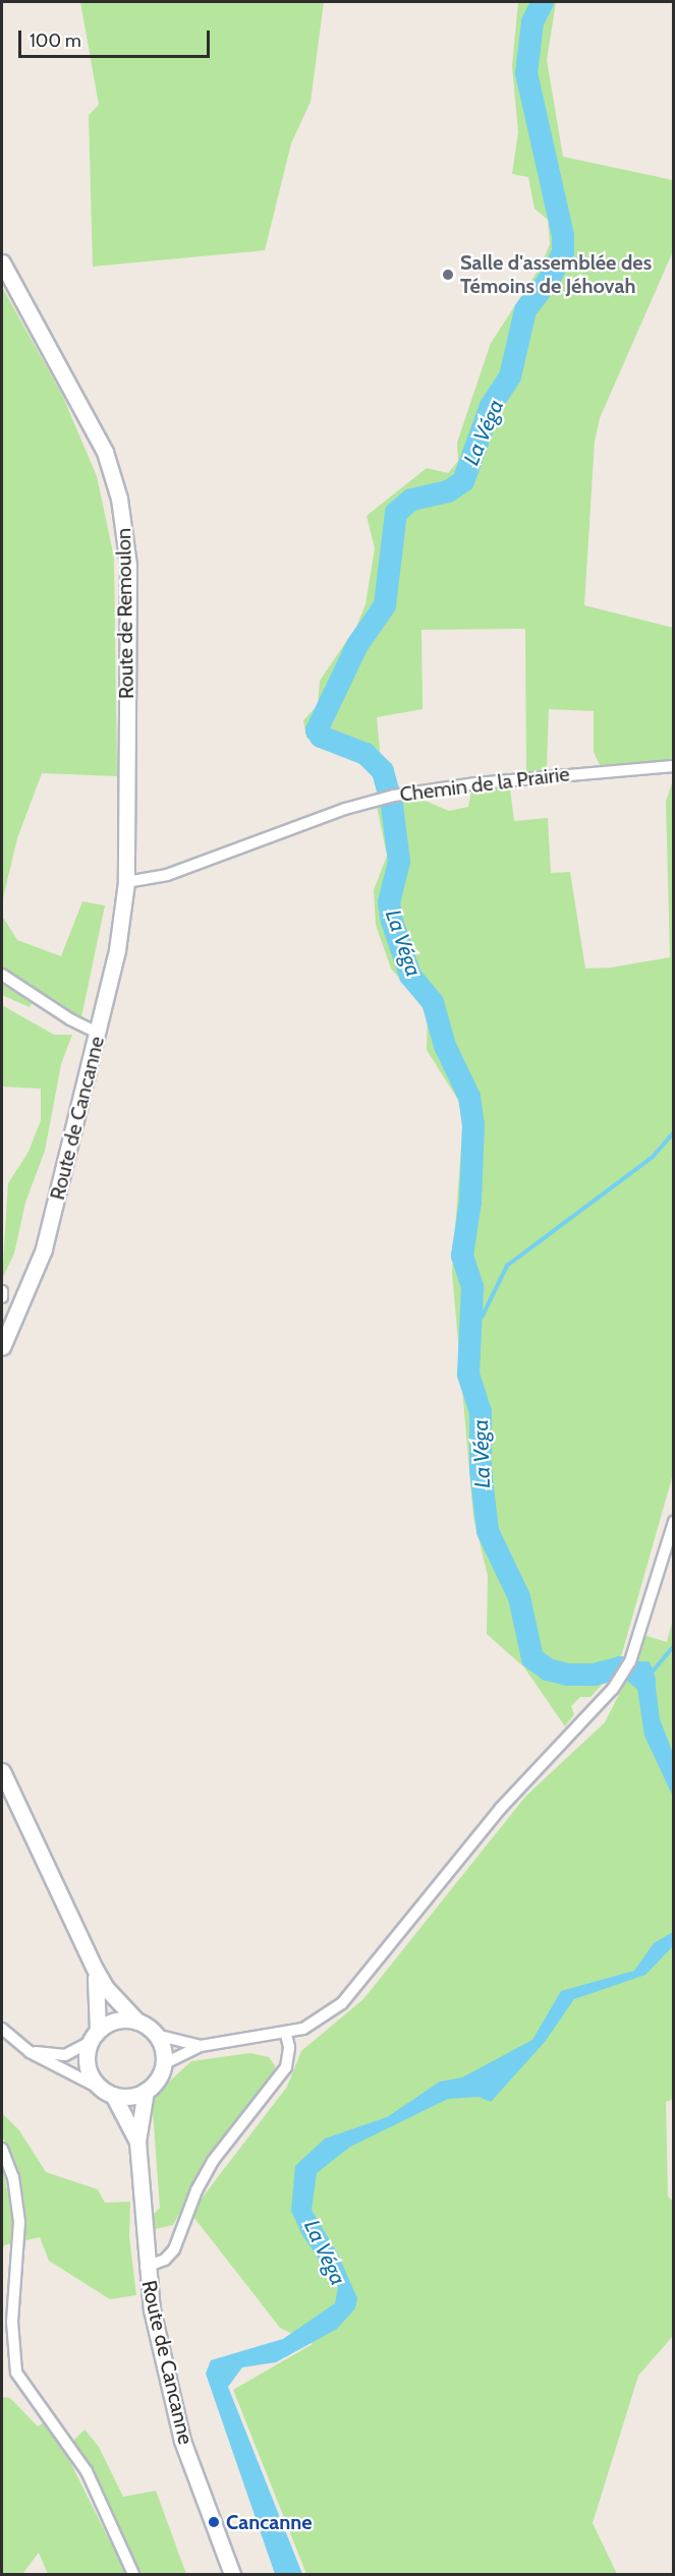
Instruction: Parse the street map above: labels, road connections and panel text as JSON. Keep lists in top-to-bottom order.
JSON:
{
  "streets": {
    "main road": ["Route de Remoulon", "Route de Cancanne"],
    "street": ["Chemin de la Prairie"]
  },
  "crossings": [
    ["Route de Remoulon", "Chemin de la Prairie"],
    ["Route de Remoulon", "Route de Cancanne"],
    ["Chemin de la Prairie", "Route de Cancanne"]
  ],
  "water": ["La Véga"],
  "places": ["Salle d'assemblée des Témoins de Jéhovah", "Cancanne"],
  "scale_bar": "100 m"
}
